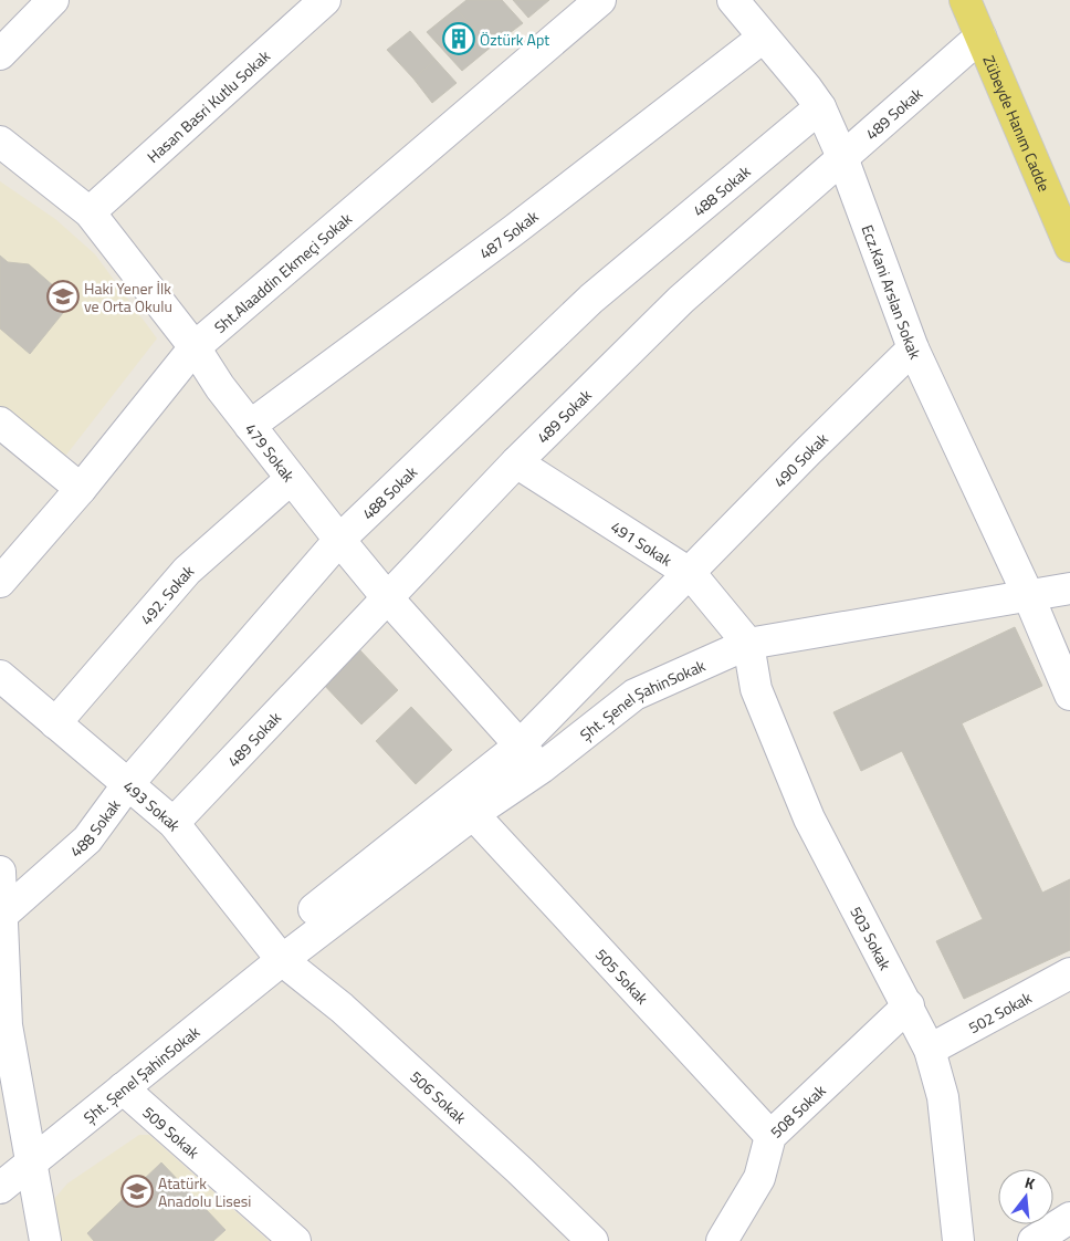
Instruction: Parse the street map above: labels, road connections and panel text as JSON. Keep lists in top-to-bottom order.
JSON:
{
  "streets": {
    "main road": ["Zübeyde Hanım Cadde"],
    "street": [
      "Hasan Basri Kutlu Sokak",
      "489 Sokak",
      "488 Sokak",
      "487 Sokak",
      "Sht.Alaaddin Ekmeçi Sokak",
      "Ecz.Kani Arslan Sokak",
      "479 Sokak",
      "490 Sokak",
      "491 Sokak",
      "492. Sokak",
      "Şht. Şenel ŞahinSokak",
      "493 Sokak",
      "503 Sokak",
      "505 Sokak",
      "502 Sokak",
      "506 Sokak",
      "508 Sokak",
      "509 Sokak"
    ]
  },
  "crossings": [
    ["Hasan Basri Kutlu Sokak", "479 Sokak"],
    ["489 Sokak", "Zübeyde Hanım Cadde"],
    ["489 Sokak", "Ecz.Kani Arslan Sokak"],
    ["489 Sokak", "479 Sokak"],
    ["489 Sokak", "491 Sokak"],
    ["489 Sokak", "493 Sokak"],
    ["488 Sokak", "Ecz.Kani Arslan Sokak"],
    ["488 Sokak", "479 Sokak"],
    ["488 Sokak", "493 Sokak"],
    ["487 Sokak", "Ecz.Kani Arslan Sokak"],
    ["487 Sokak", "479 Sokak"],
    ["Sht.Alaaddin Ekmeçi Sokak", "479 Sokak"],
    ["Ecz.Kani Arslan Sokak", "490 Sokak"],
    ["Ecz.Kani Arslan Sokak", "Şht. Şenel ŞahinSokak"],
    ["479 Sokak", "492. Sokak"],
    ["479 Sokak", "Şht. Şenel ŞahinSokak"],
    ["490 Sokak", "491 Sokak"],
    ["490 Sokak", "Şht. Şenel ŞahinSokak"],
    ["491 Sokak", "Şht. Şenel ŞahinSokak"],
    ["491 Sokak", "503 Sokak"],
    ["492. Sokak", "493 Sokak"],
    ["Şht. Şenel ŞahinSokak", "493 Sokak"],
    ["Şht. Şenel ŞahinSokak", "503 Sokak"],
    ["Şht. Şenel ŞahinSokak", "505 Sokak"],
    ["Şht. Şenel ŞahinSokak", "506 Sokak"],
    ["Şht. Şenel ŞahinSokak", "509 Sokak"],
    ["493 Sokak", "506 Sokak"],
    ["503 Sokak", "502 Sokak"],
    ["503 Sokak", "508 Sokak"],
    ["505 Sokak", "508 Sokak"]
  ],
  "places": {
    "building": ["Öztürk Apt"],
    "school or university": ["Haki Yener İlk ve Orta Okulu", "Atatürk Anadolu Lisesi"]
  },
  "north": "top"
}
